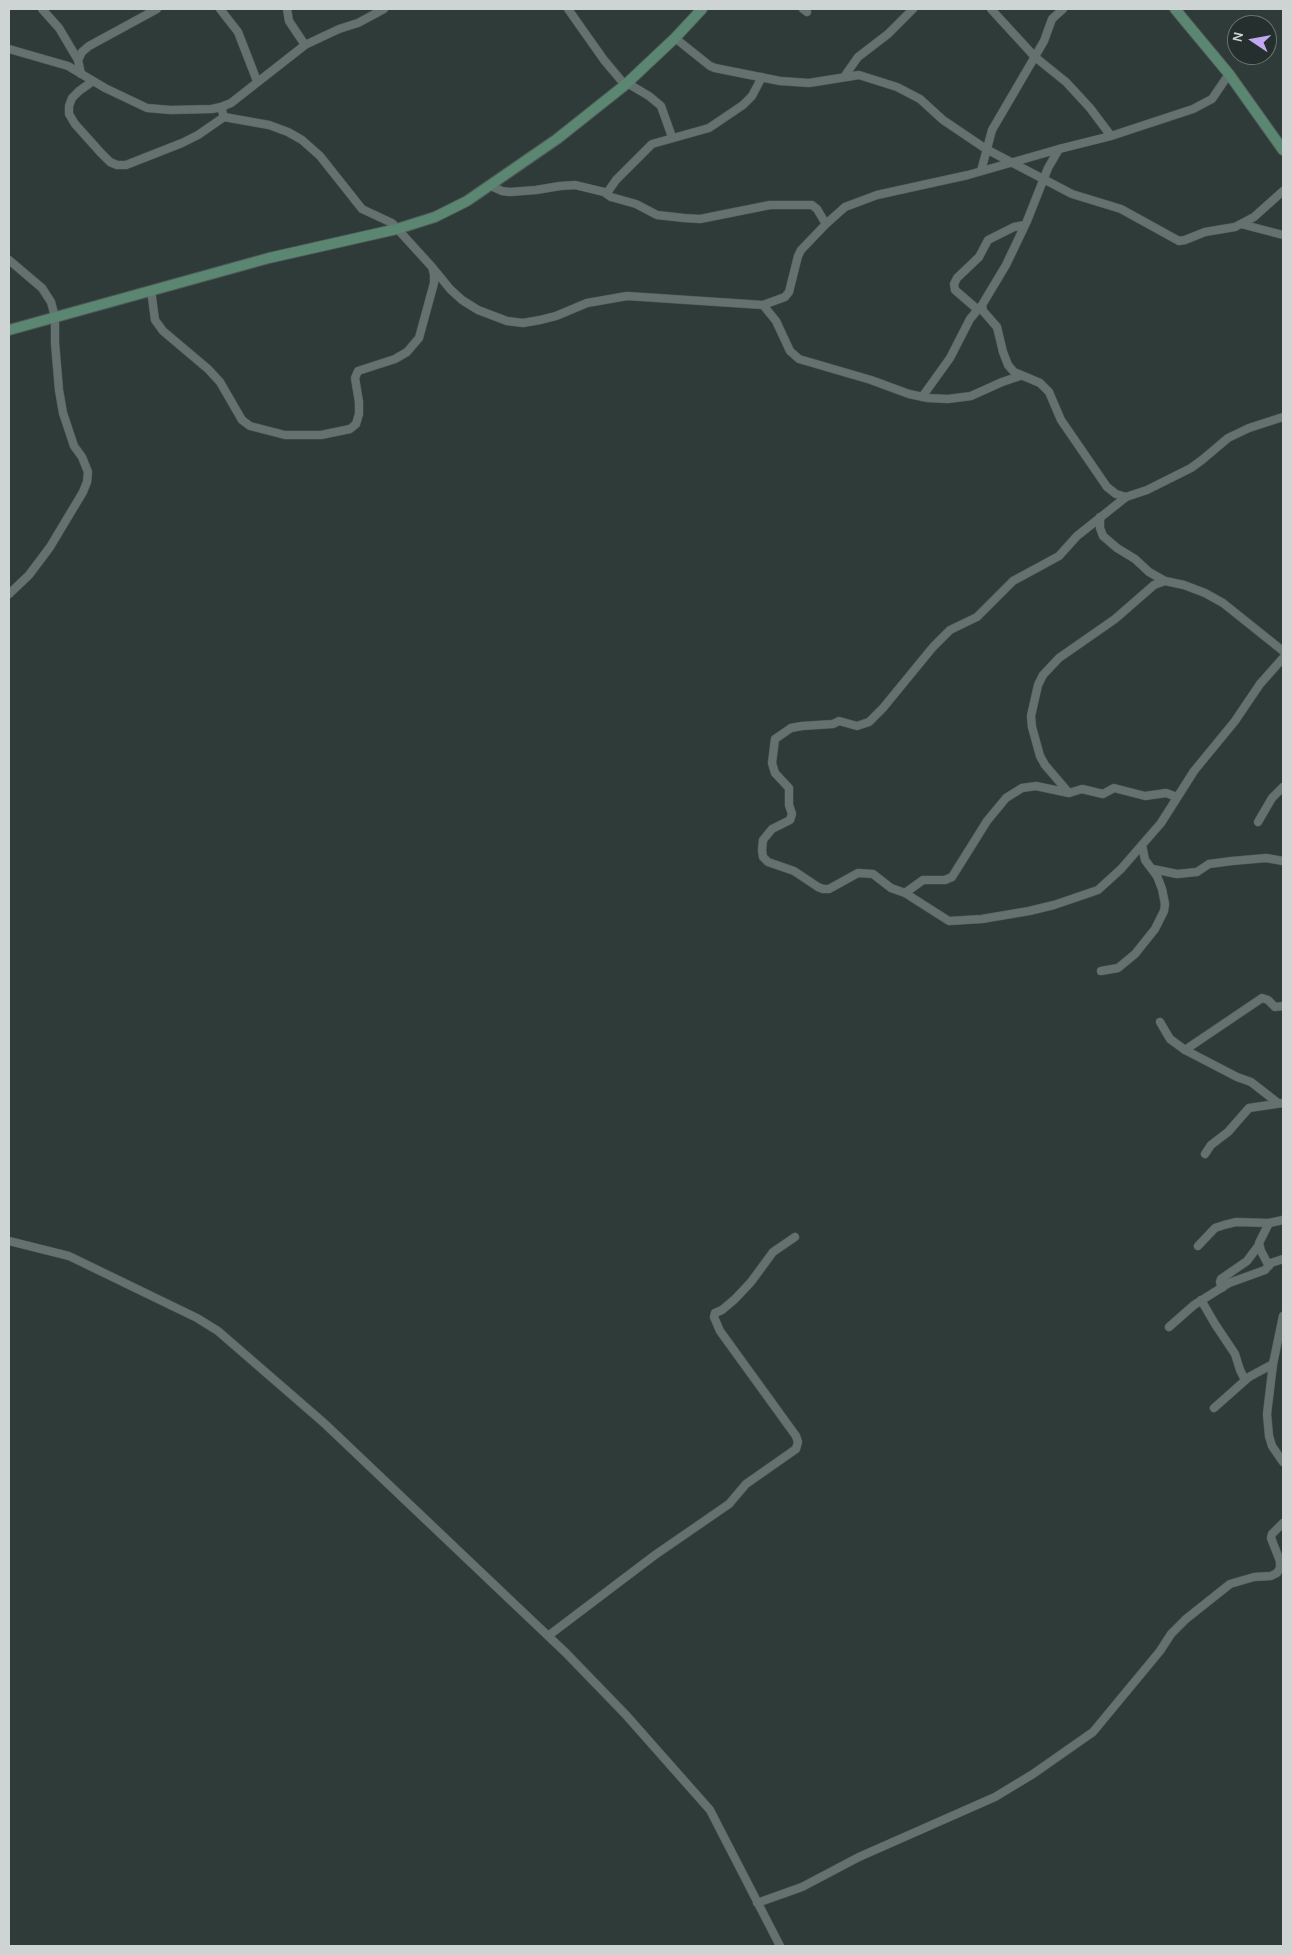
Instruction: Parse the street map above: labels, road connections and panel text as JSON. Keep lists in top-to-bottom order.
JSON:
{
  "north": "left"
}
